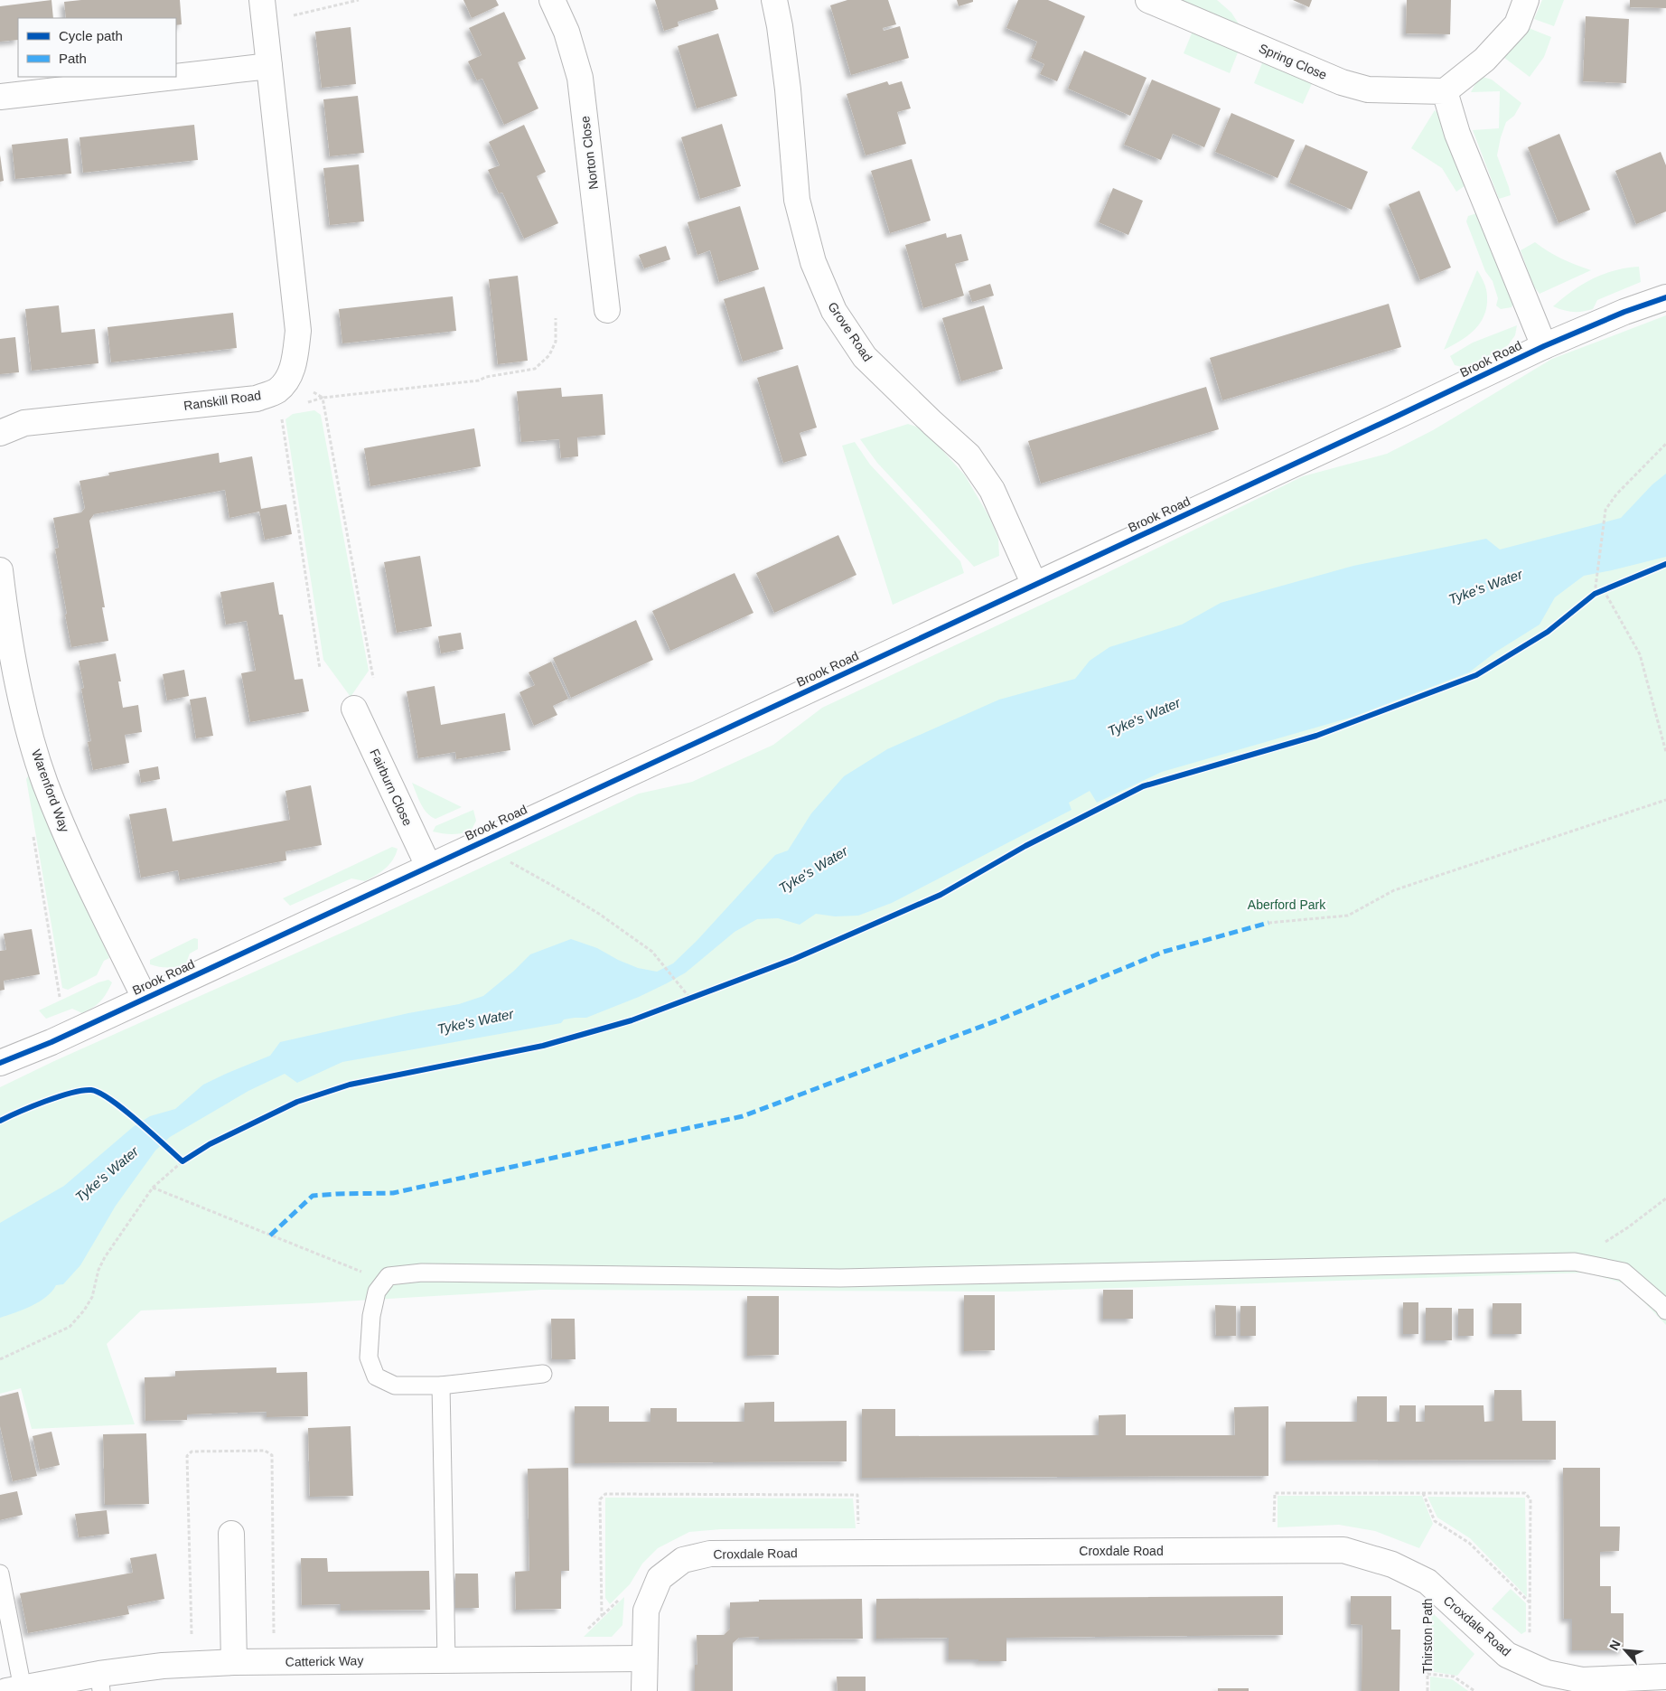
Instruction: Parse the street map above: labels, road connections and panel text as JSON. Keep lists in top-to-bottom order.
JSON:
{
  "streets": {
    "street": [
      "Spring Close",
      "Norton Close",
      "Grove Road",
      "Brook Road",
      "Ranskill Road",
      "Fairburn Close",
      "Warenford Way",
      "Croxdale Road",
      "Catterick Way"
    ],
    "path": ["Thirston Path"]
  },
  "crossings": [
    ["Grove Road", "Brook Road"],
    ["Brook Road", "Fairburn Close"],
    ["Brook Road", "Warenford Way"],
    ["Croxdale Road", "Thirston Path"],
    ["Croxdale Road", "Catterick Way"]
  ],
  "water": ["Tyke's Water"],
  "parks": ["Aberford Park"],
  "legend": ["Cycle path", "Path"],
  "north": "top left"
}
